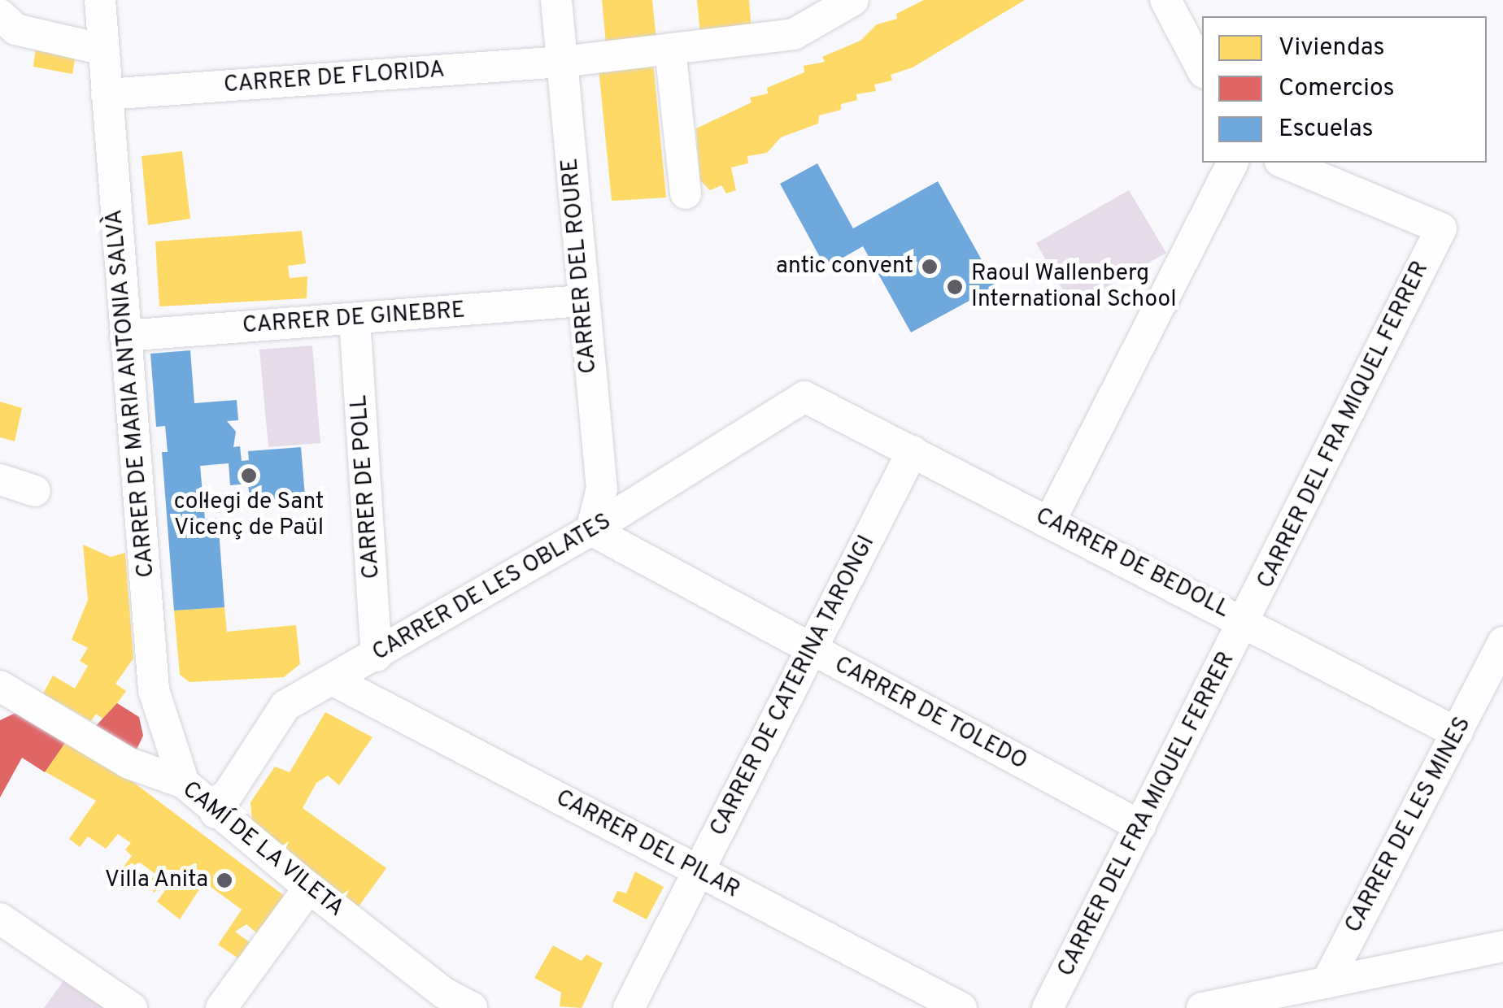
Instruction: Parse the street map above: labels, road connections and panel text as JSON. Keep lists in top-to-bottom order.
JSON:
{
  "streets": {
    "street": [
      "CARRER DE FLORIDA",
      "CARRER DEL ROURE",
      "CARRER DE GINEBRE",
      "CARRER DE MARIA ANTONIA SALVÀ",
      "CARRER DEL FRA MIQUEL FERRER",
      "CARRER DE POLL",
      "CARRER DE BEDOLL",
      "CARRER DE LES OBLATES",
      "CARRER DE CATERINA TARONGI",
      "CARRER DE TOLEDO",
      "CARRER DE LES MINES",
      "CARRER DEL PILAR",
      "CAMÍ DE LA VILETA"
    ]
  },
  "crossings": [
    ["CARRER DE FLORIDA", "CARRER DEL ROURE"],
    ["CARRER DE FLORIDA", "CARRER DE MARIA ANTONIA SALVÀ"],
    ["CARRER DEL ROURE", "CARRER DE GINEBRE"],
    ["CARRER DEL ROURE", "CARRER DE LES OBLATES"],
    ["CARRER DEL ROURE", "CARRER DE TOLEDO"],
    ["CARRER DE GINEBRE", "CARRER DE MARIA ANTONIA SALVÀ"],
    ["CARRER DE GINEBRE", "CARRER DE POLL"],
    ["CARRER DE MARIA ANTONIA SALVÀ", "CAMÍ DE LA VILETA"],
    ["CARRER DEL FRA MIQUEL FERRER", "CARRER DE BEDOLL"],
    ["CARRER DEL FRA MIQUEL FERRER", "CARRER DE TOLEDO"],
    ["CARRER DE POLL", "CARRER DE LES OBLATES"],
    ["CARRER DE BEDOLL", "CARRER DE LES OBLATES"],
    ["CARRER DE BEDOLL", "CARRER DE CATERINA TARONGI"],
    ["CARRER DE BEDOLL", "CARRER DE LES MINES"],
    ["CARRER DE LES OBLATES", "CARRER DE TOLEDO"],
    ["CARRER DE LES OBLATES", "CARRER DEL PILAR"],
    ["CARRER DE LES OBLATES", "CAMÍ DE LA VILETA"],
    ["CARRER DE CATERINA TARONGI", "CARRER DE TOLEDO"],
    ["CARRER DE CATERINA TARONGI", "CARRER DEL PILAR"]
  ],
  "places": [
    "antic convent",
    "Raoul Wallenberg International School",
    "col·legi de Sant Vicenç de Paül",
    "Villa Anita"
  ],
  "legend": ["Viviendas", "Comercios", "Escuelas"]
}
